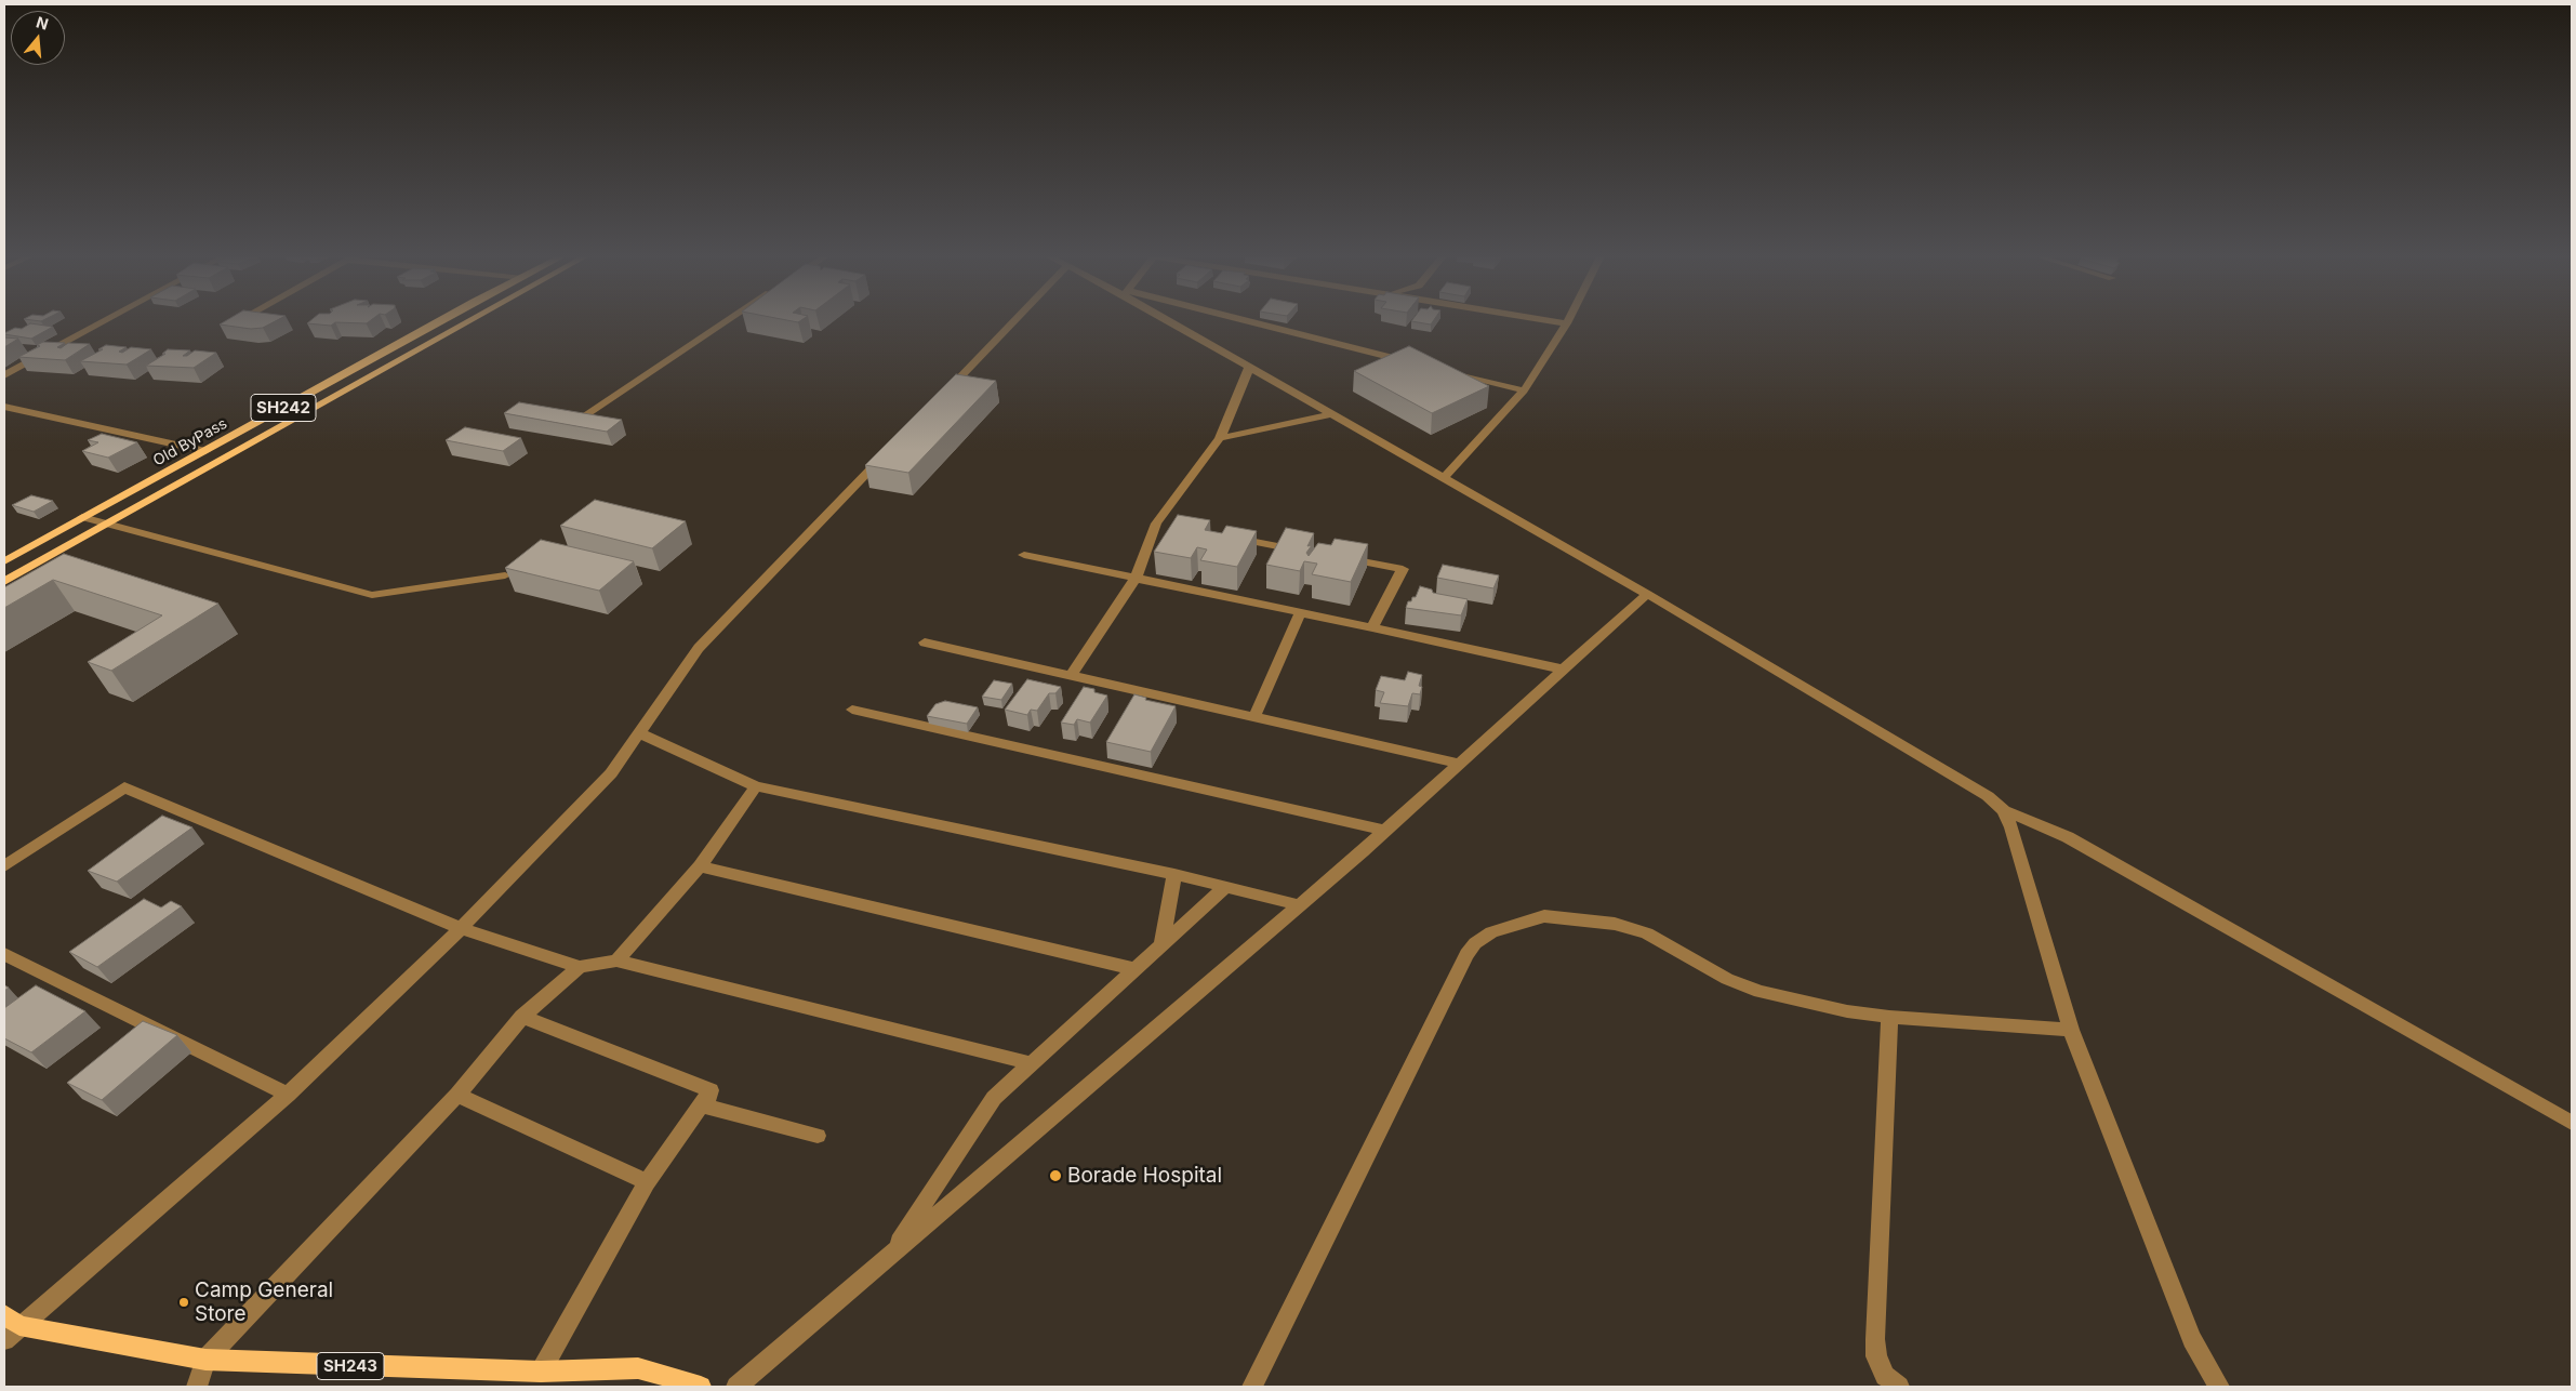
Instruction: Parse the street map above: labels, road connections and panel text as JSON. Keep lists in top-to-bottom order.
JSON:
{
  "streets": {
    "main road": ["SH242", "Old ByPass", "SH243"]
  },
  "places": ["Borade Hospital", "Camp General Store"],
  "north": "top"
}
